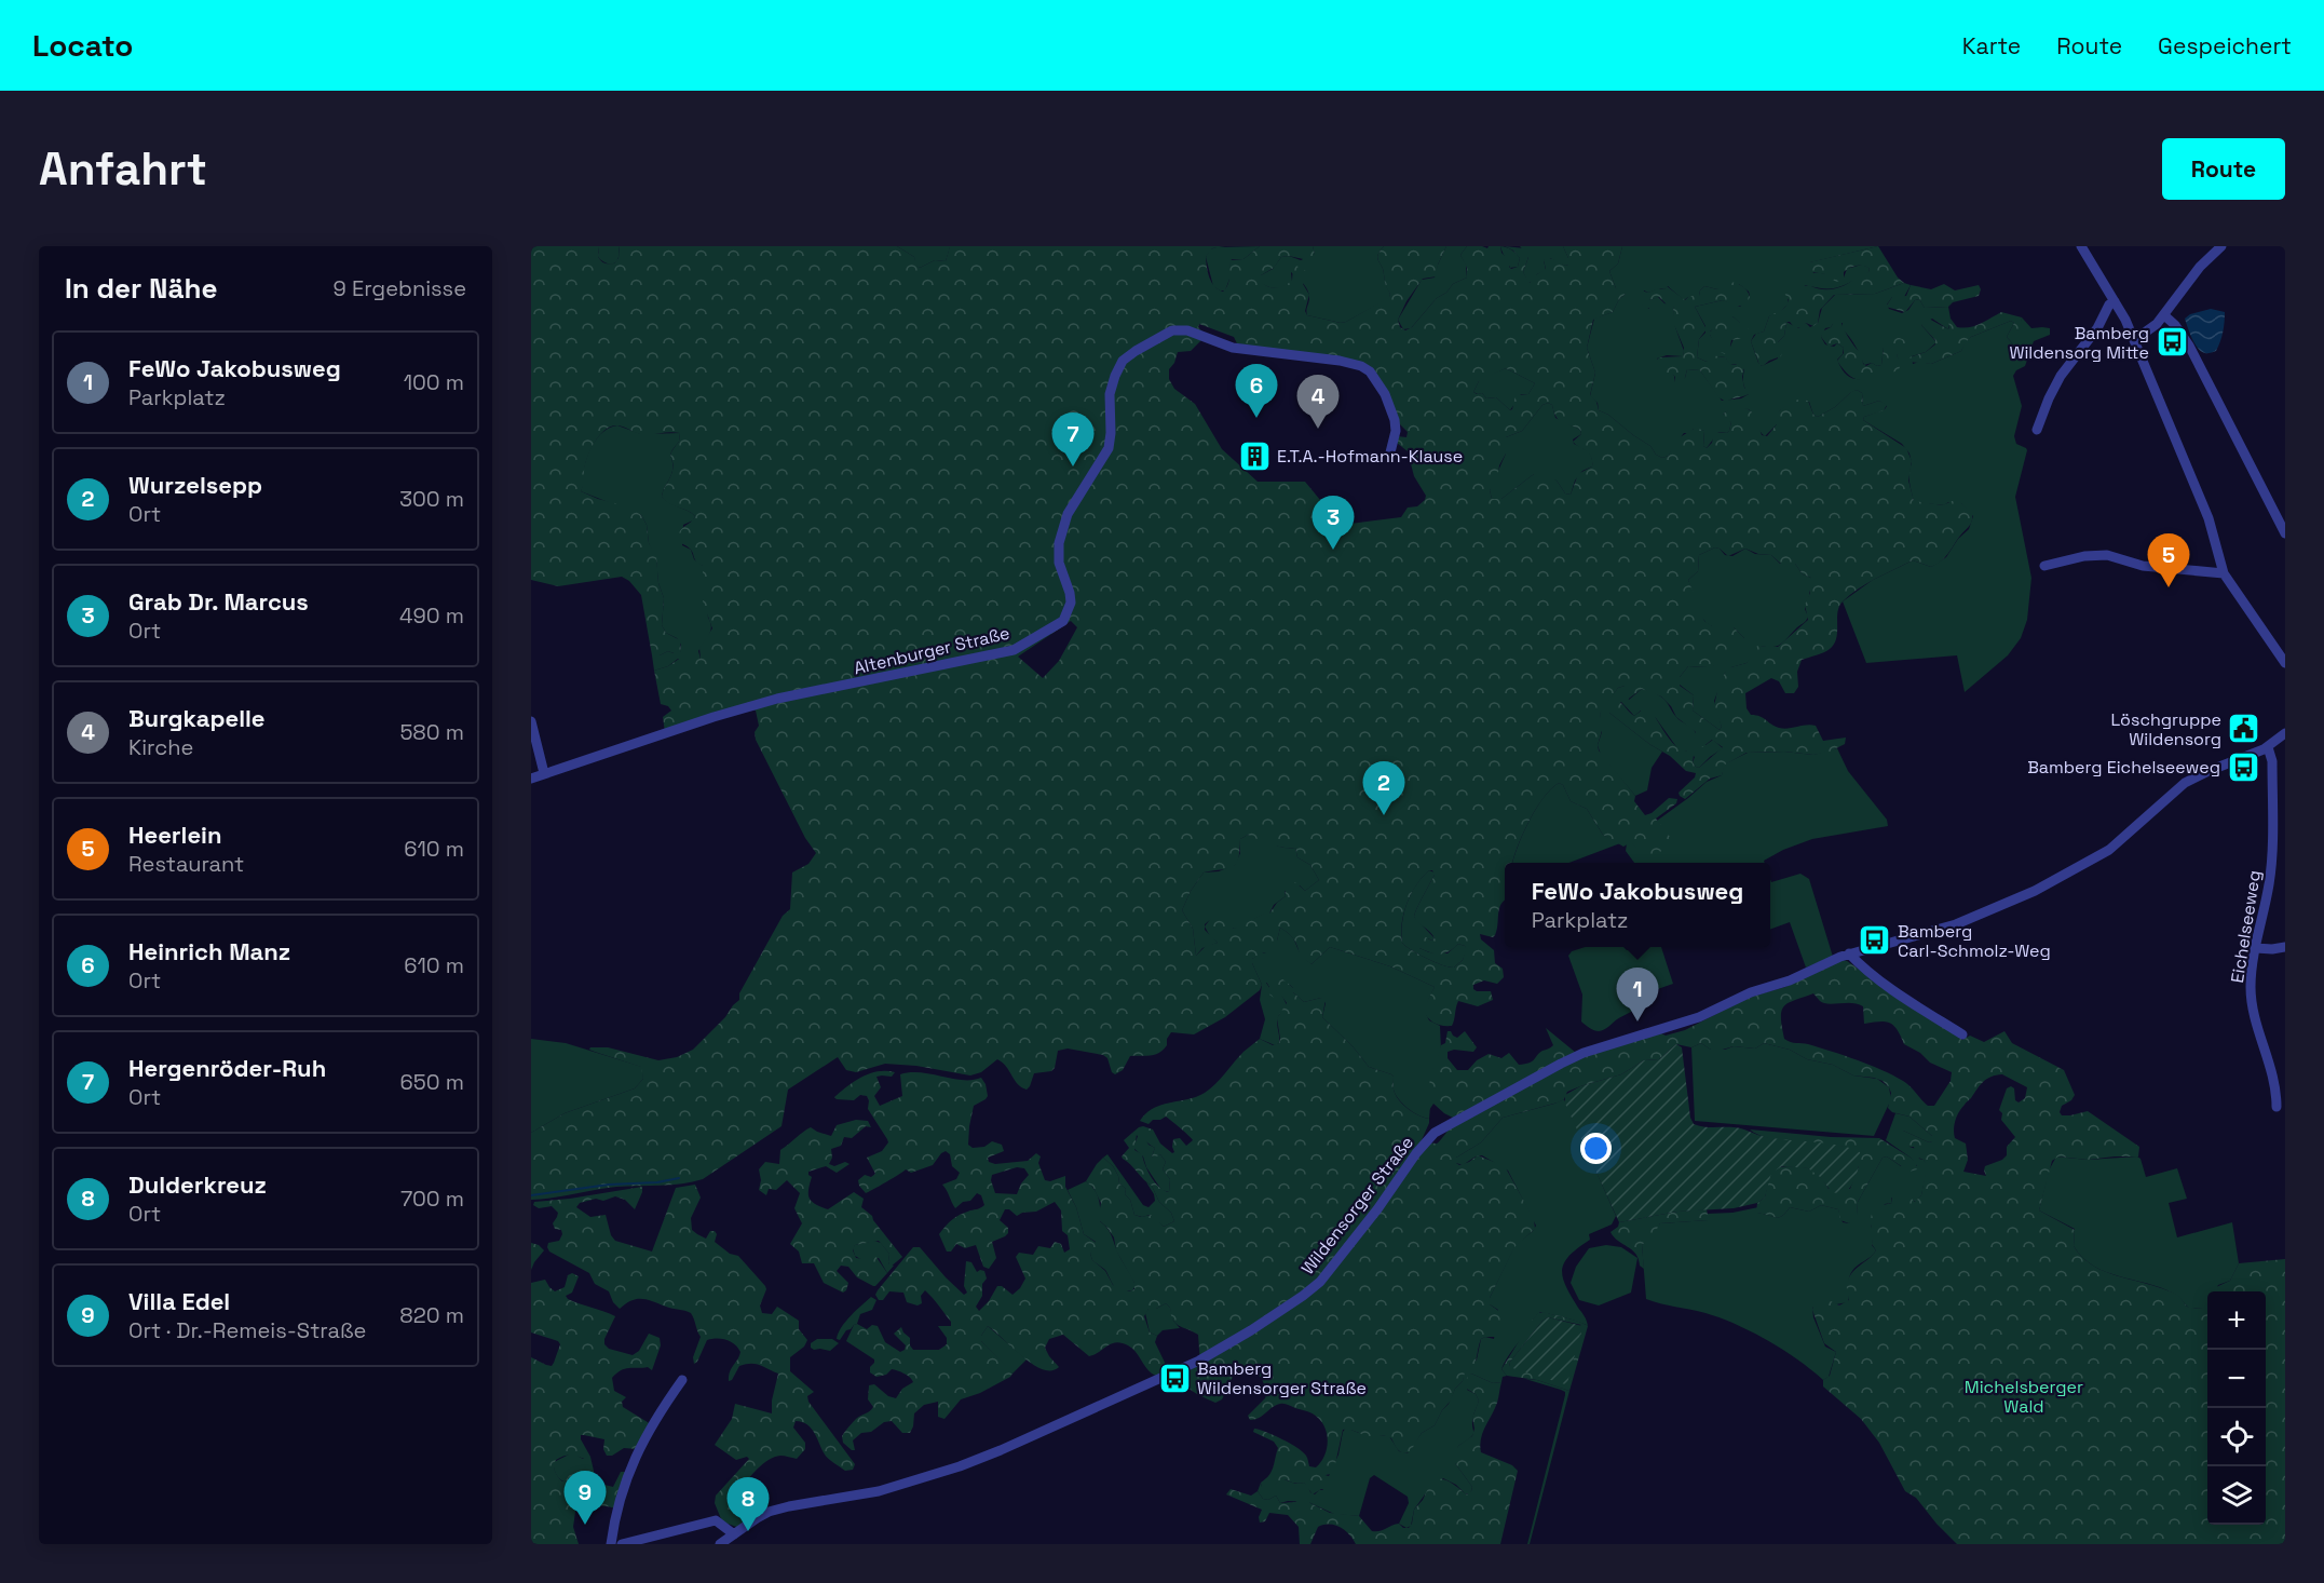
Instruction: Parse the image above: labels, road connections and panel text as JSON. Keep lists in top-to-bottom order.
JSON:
{
  "streets": {
    "street": ["Altenburger Straße", "Eichelseeweg", "Wildensorger Straße"]
  },
  "crossings": [
    ["Eichelseeweg", "Wildensorger Straße"]
  ],
  "parks": ["Michelsberger Wald"],
  "places": {
    "bus stop": [
      "Bamberg Wildensorg Mitte",
      "Bamberg Eichelseeweg",
      "Bamberg Carl-Schmolz-Weg",
      "Bamberg Wildensorger Straße"
    ],
    "building": ["E.T.A.-Hofmann-Klause"],
    "public building": ["Löschgruppe Wildensorg"]
  },
  "page": {
    "header": "Locato",
    "nav": ["Karte", "Route", "Gespeichert"],
    "buttons": "Route",
    "title": "Anfahrt",
    "heading": ["In der Nähe", "9 Ergebnisse"],
    "list": [
      {
        "mark": "1",
        "name": "FeWo Jakobusweg",
        "note": "Parkplatz",
        "value": "100 m"
      },
      {
        "mark": "2",
        "name": "Wurzelsepp",
        "note": "Ort",
        "value": "300 m"
      },
      {
        "mark": "3",
        "name": "Grab Dr. Marcus",
        "note": "Ort",
        "value": "490 m"
      },
      {
        "mark": "4",
        "name": "Burgkapelle",
        "note": "Kirche",
        "value": "580 m"
      },
      {
        "mark": "5",
        "name": "Heerlein",
        "note": "Restaurant",
        "value": "610 m"
      },
      {
        "mark": "6",
        "name": "Heinrich Manz",
        "note": "Ort",
        "value": "610 m"
      },
      {
        "mark": "7",
        "name": "Hergenröder-Ruh",
        "note": "Ort",
        "value": "650 m"
      },
      {
        "mark": "8",
        "name": "Dulderkreuz",
        "note": "Ort",
        "value": "700 m"
      },
      {
        "mark": "9",
        "name": "Villa Edel",
        "note": "Ort · Dr.-Remeis-Straße",
        "value": "820 m"
      }
    ],
    "pins": [
      "6",
      "4",
      "7",
      "3",
      "5",
      "2",
      "1",
      "9",
      "8"
    ],
    "popup": ["FeWo Jakobusweg", "Parkplatz"],
    "map_buttons": ["+", "−"]
  }
}
